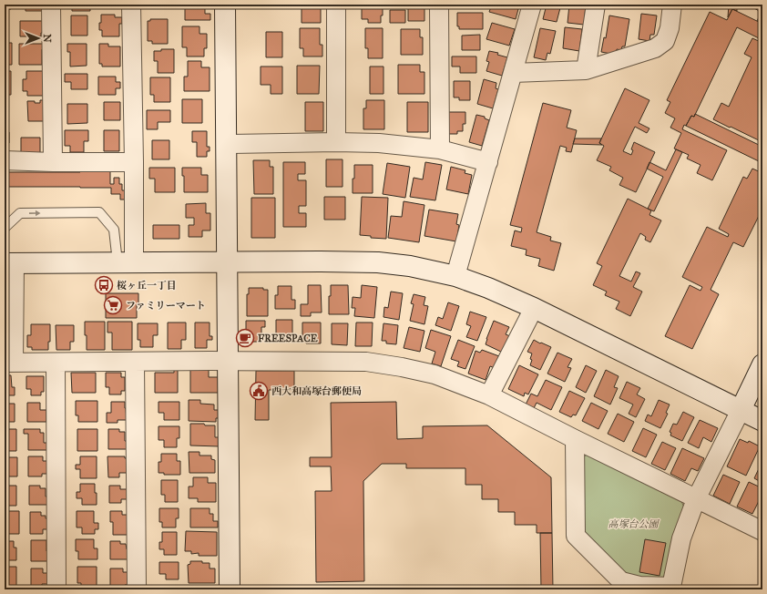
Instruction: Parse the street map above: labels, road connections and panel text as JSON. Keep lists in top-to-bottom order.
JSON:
{
  "parks": ["高塚台公園"],
  "places": {
    "bus stop": ["桜ヶ丘一丁目"],
    "supermarket": ["ファミリーマート"],
    "cafe": ["FREESPACE"],
    "public building": ["西大和高塚台郵便局"]
  },
  "north": "right"
}
